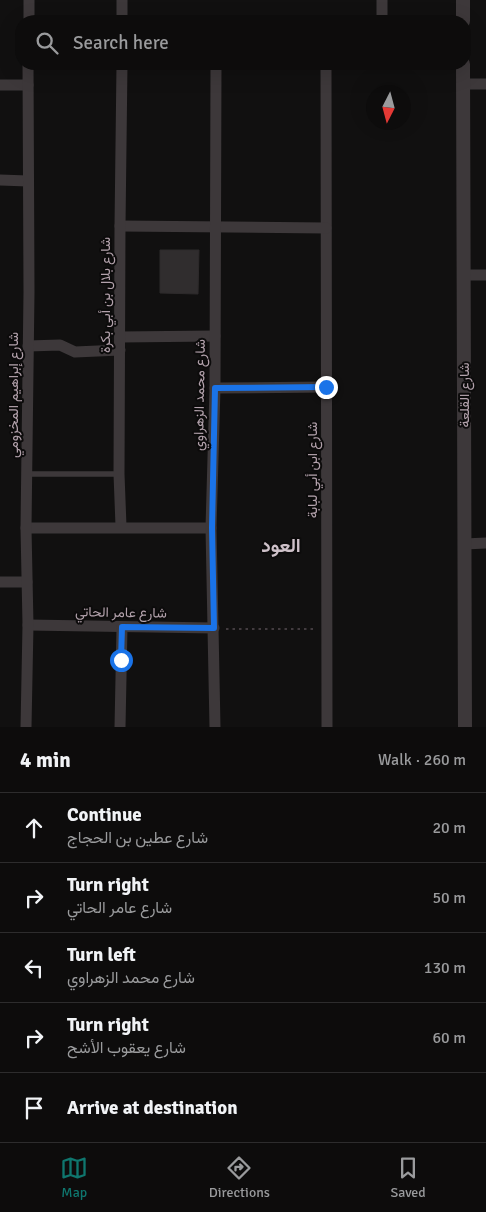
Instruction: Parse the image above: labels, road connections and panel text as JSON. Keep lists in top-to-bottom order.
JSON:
{
  "streets": {
    "street": [
      "شارع بلال بن أبي بكرة",
      "شارع إبراهيم المخزومي",
      "شارع محمد الزهراوي",
      "شارع القلعة",
      "شارع ابن أبي لبابة",
      "شارع عامر الحاتي"
    ]
  },
  "crossings": [
    ["شارع إبراهيم المخزومي", "شارع عامر الحاتي"],
    ["شارع محمد الزهراوي", "شارع عامر الحاتي"]
  ],
  "districts": ["العود"],
  "north": "bottom",
  "page": {
    "search": "Search here",
    "heading": ["4 min", "Walk · 260 m"],
    "list": [
      ["Continue", "شارع عطين بن الحجاج", "20 m"],
      ["Turn right", "شارع عامر الحاتي", "50 m"],
      ["Turn left", "شارع محمد الزهراوي", "130 m"],
      ["Turn right", "شارع يعقوب الأشح", "60 m"],
      "Arrive at destination"
    ],
    "nav": ["Map", "Directions", "Saved"]
  }
}
